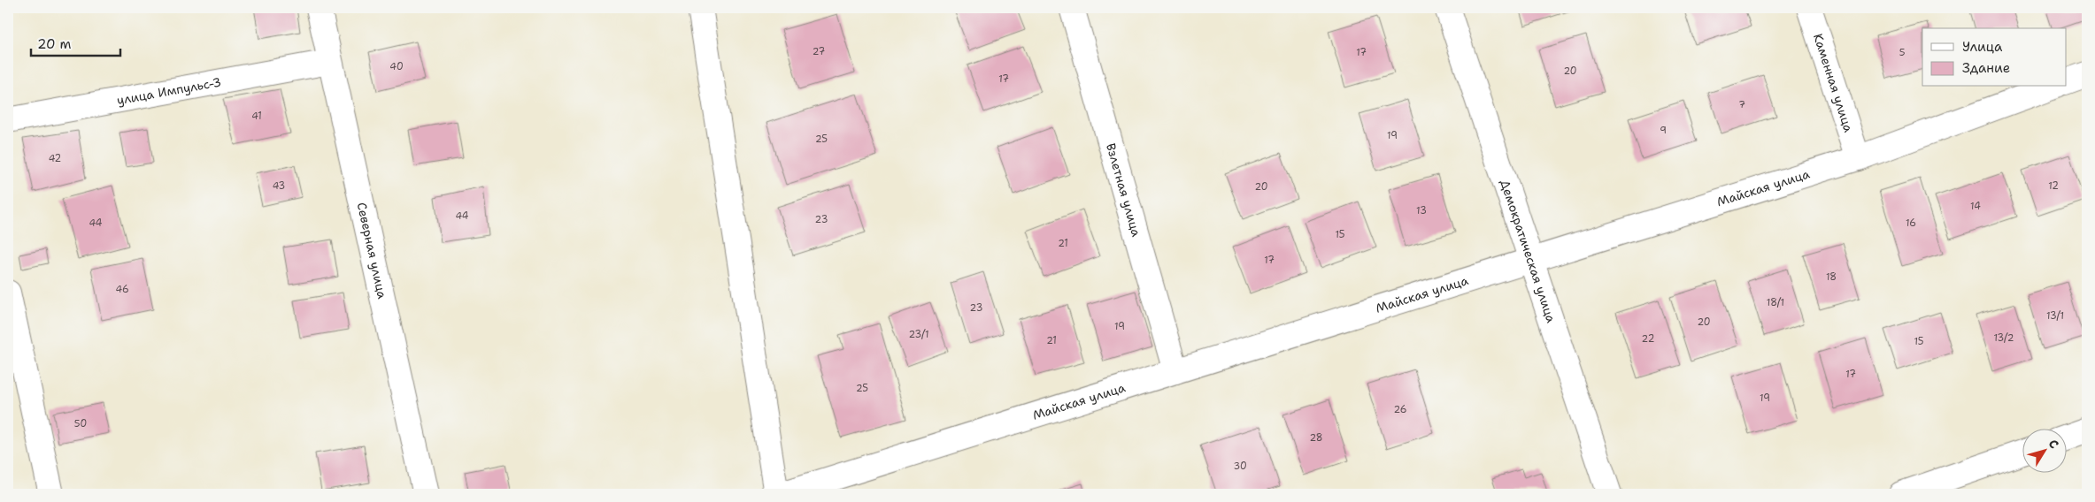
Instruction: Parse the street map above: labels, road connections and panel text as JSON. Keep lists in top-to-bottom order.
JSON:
{
  "streets": {
    "street": [
      "Каменная улица",
      "улица Импульс-3",
      "Майская улица",
      "Взлетная улица",
      "Северная улица",
      "Демократическая улица"
    ]
  },
  "crossings": [
    ["Каменная улица", "Майская улица"],
    ["улица Импульс-3", "Северная улица"],
    ["Майская улица", "Взлетная улица"],
    ["Майская улица", "Демократическая улица"]
  ],
  "house_numbers": [
    "27",
    "17",
    "5",
    "40",
    "20",
    "17",
    "7",
    "41",
    "9",
    "19",
    "25",
    "42",
    "43",
    "12",
    "20",
    "14",
    "13",
    "44",
    "23",
    "44",
    "16",
    "15",
    "21",
    "17",
    "18",
    "46",
    "18/1",
    "23",
    "13/1",
    "20",
    "19",
    "23/1",
    "13/2",
    "22",
    "21",
    "15",
    "17",
    "25",
    "19",
    "26",
    "50",
    "28",
    "30"
  ],
  "legend": ["Улица", "Здание"],
  "scale_bar": "20 m",
  "north": "top right"
}
